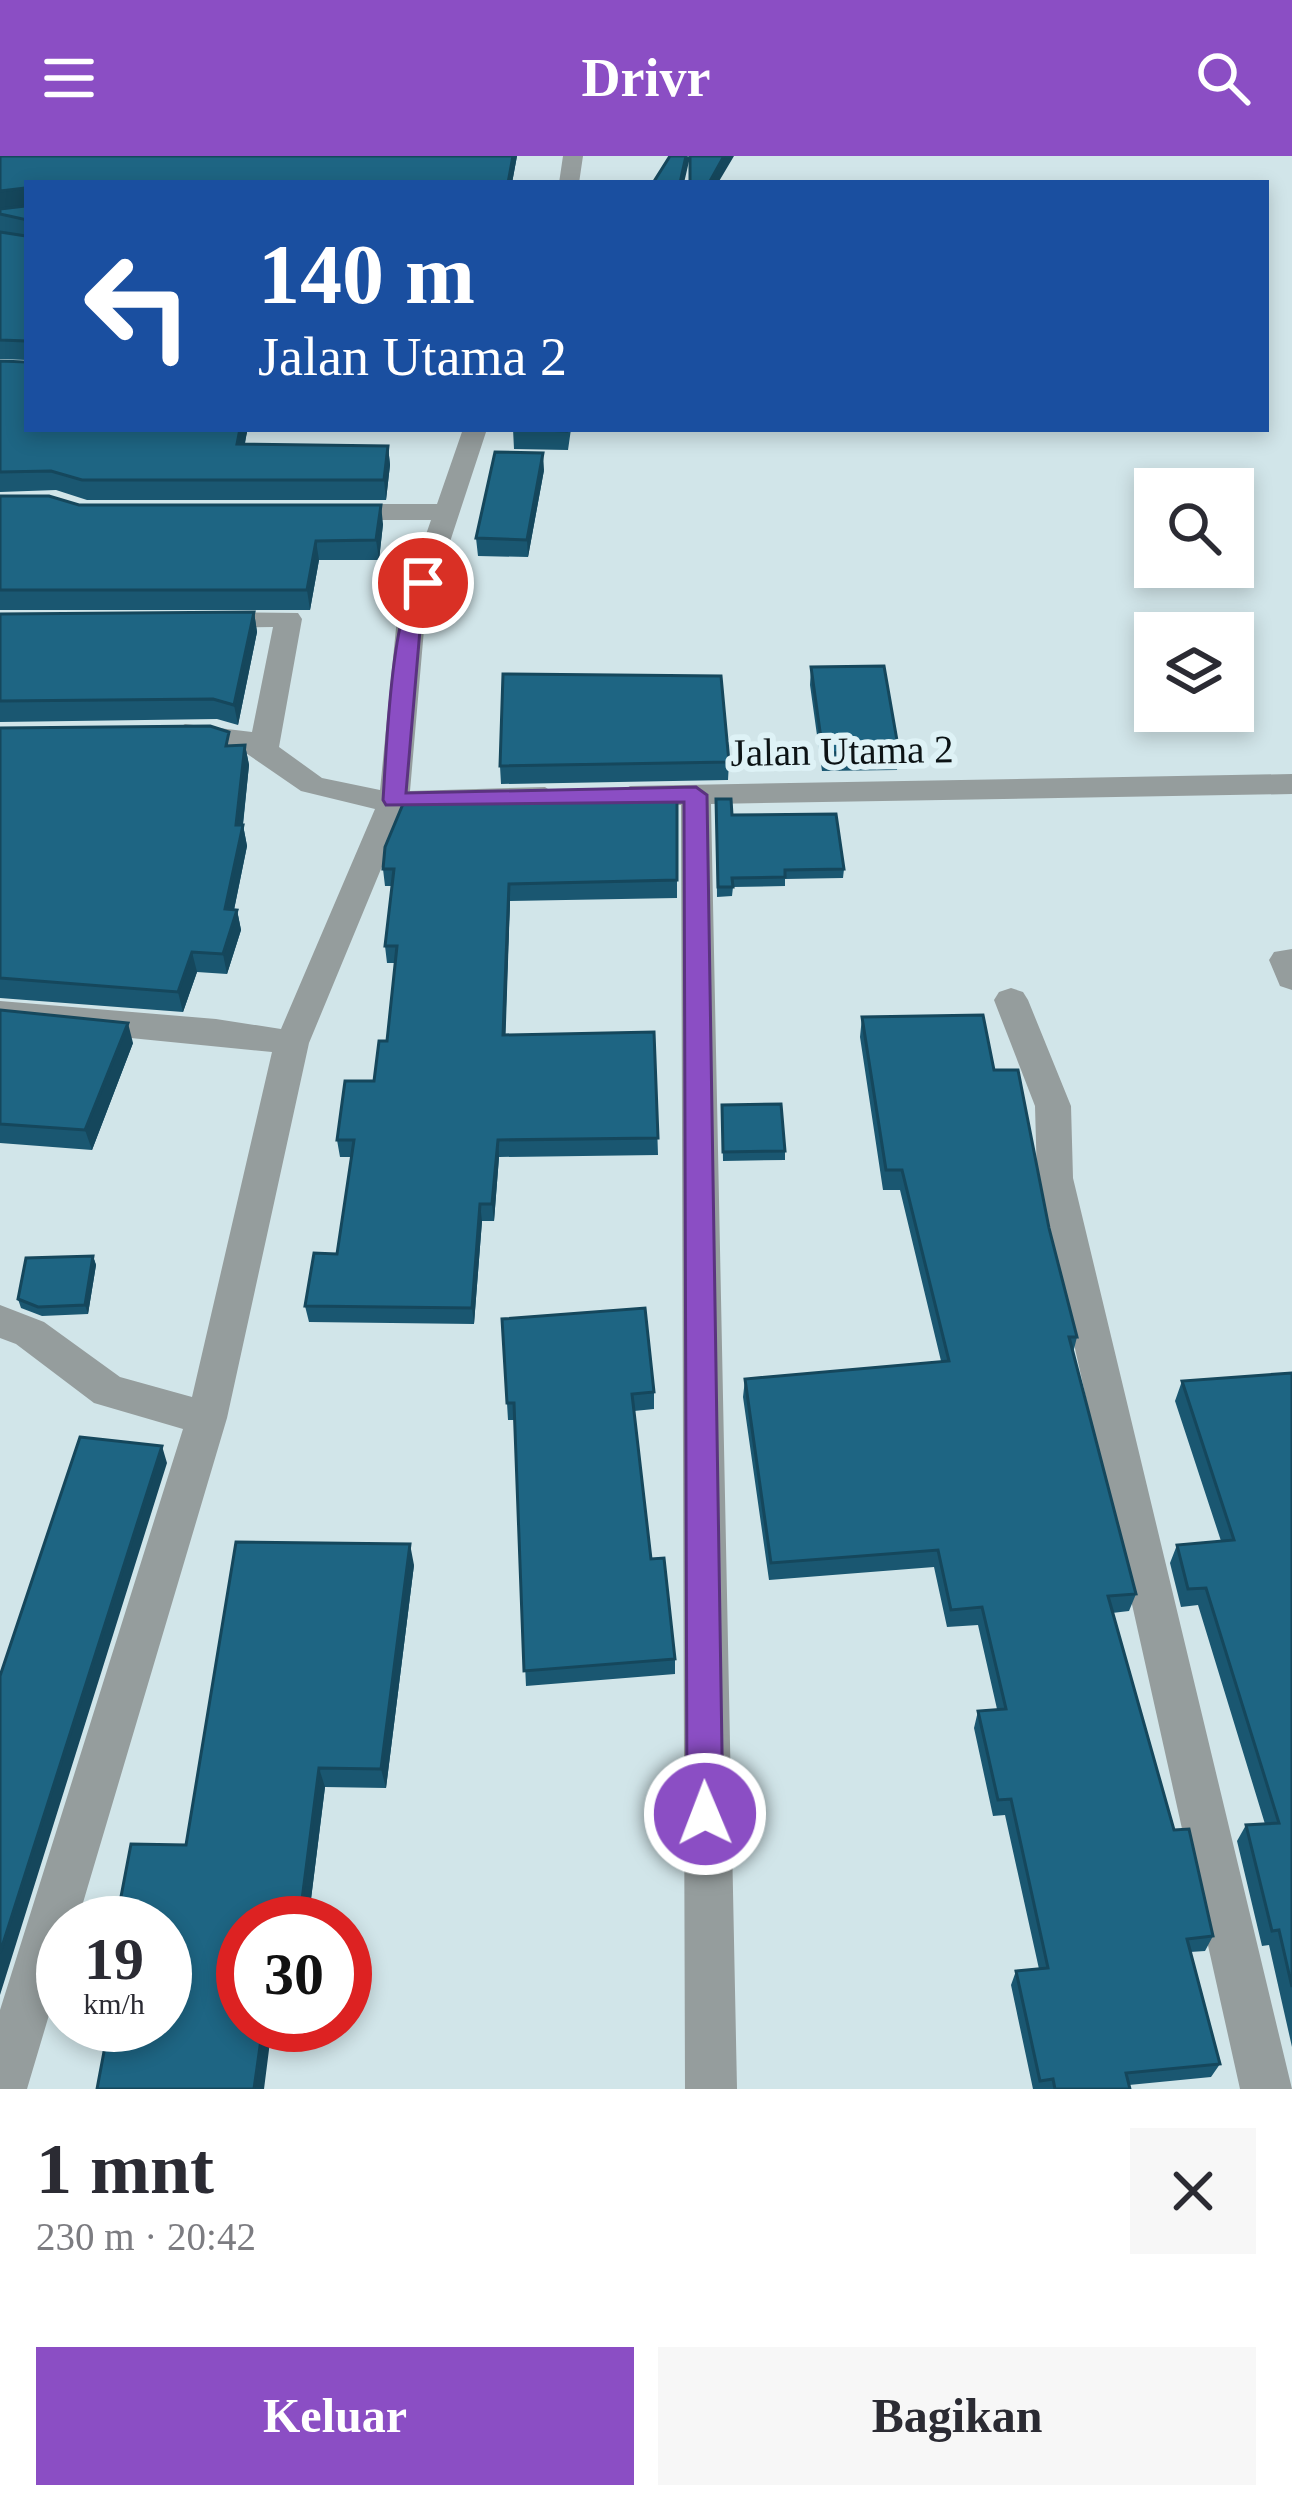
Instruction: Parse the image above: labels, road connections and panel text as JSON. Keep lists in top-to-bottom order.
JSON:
{
  "streets": {
    "street": ["Jalan Utama 2"]
  },
  "page": {
    "header": "Drivr",
    "turn": ["140 m", "Jalan Utama 2"],
    "speed": "19 km/h",
    "limit": "30",
    "heading": ["1 mnt", "230 m · 20:42"],
    "buttons": ["Keluar", "Bagikan"]
  }
}
